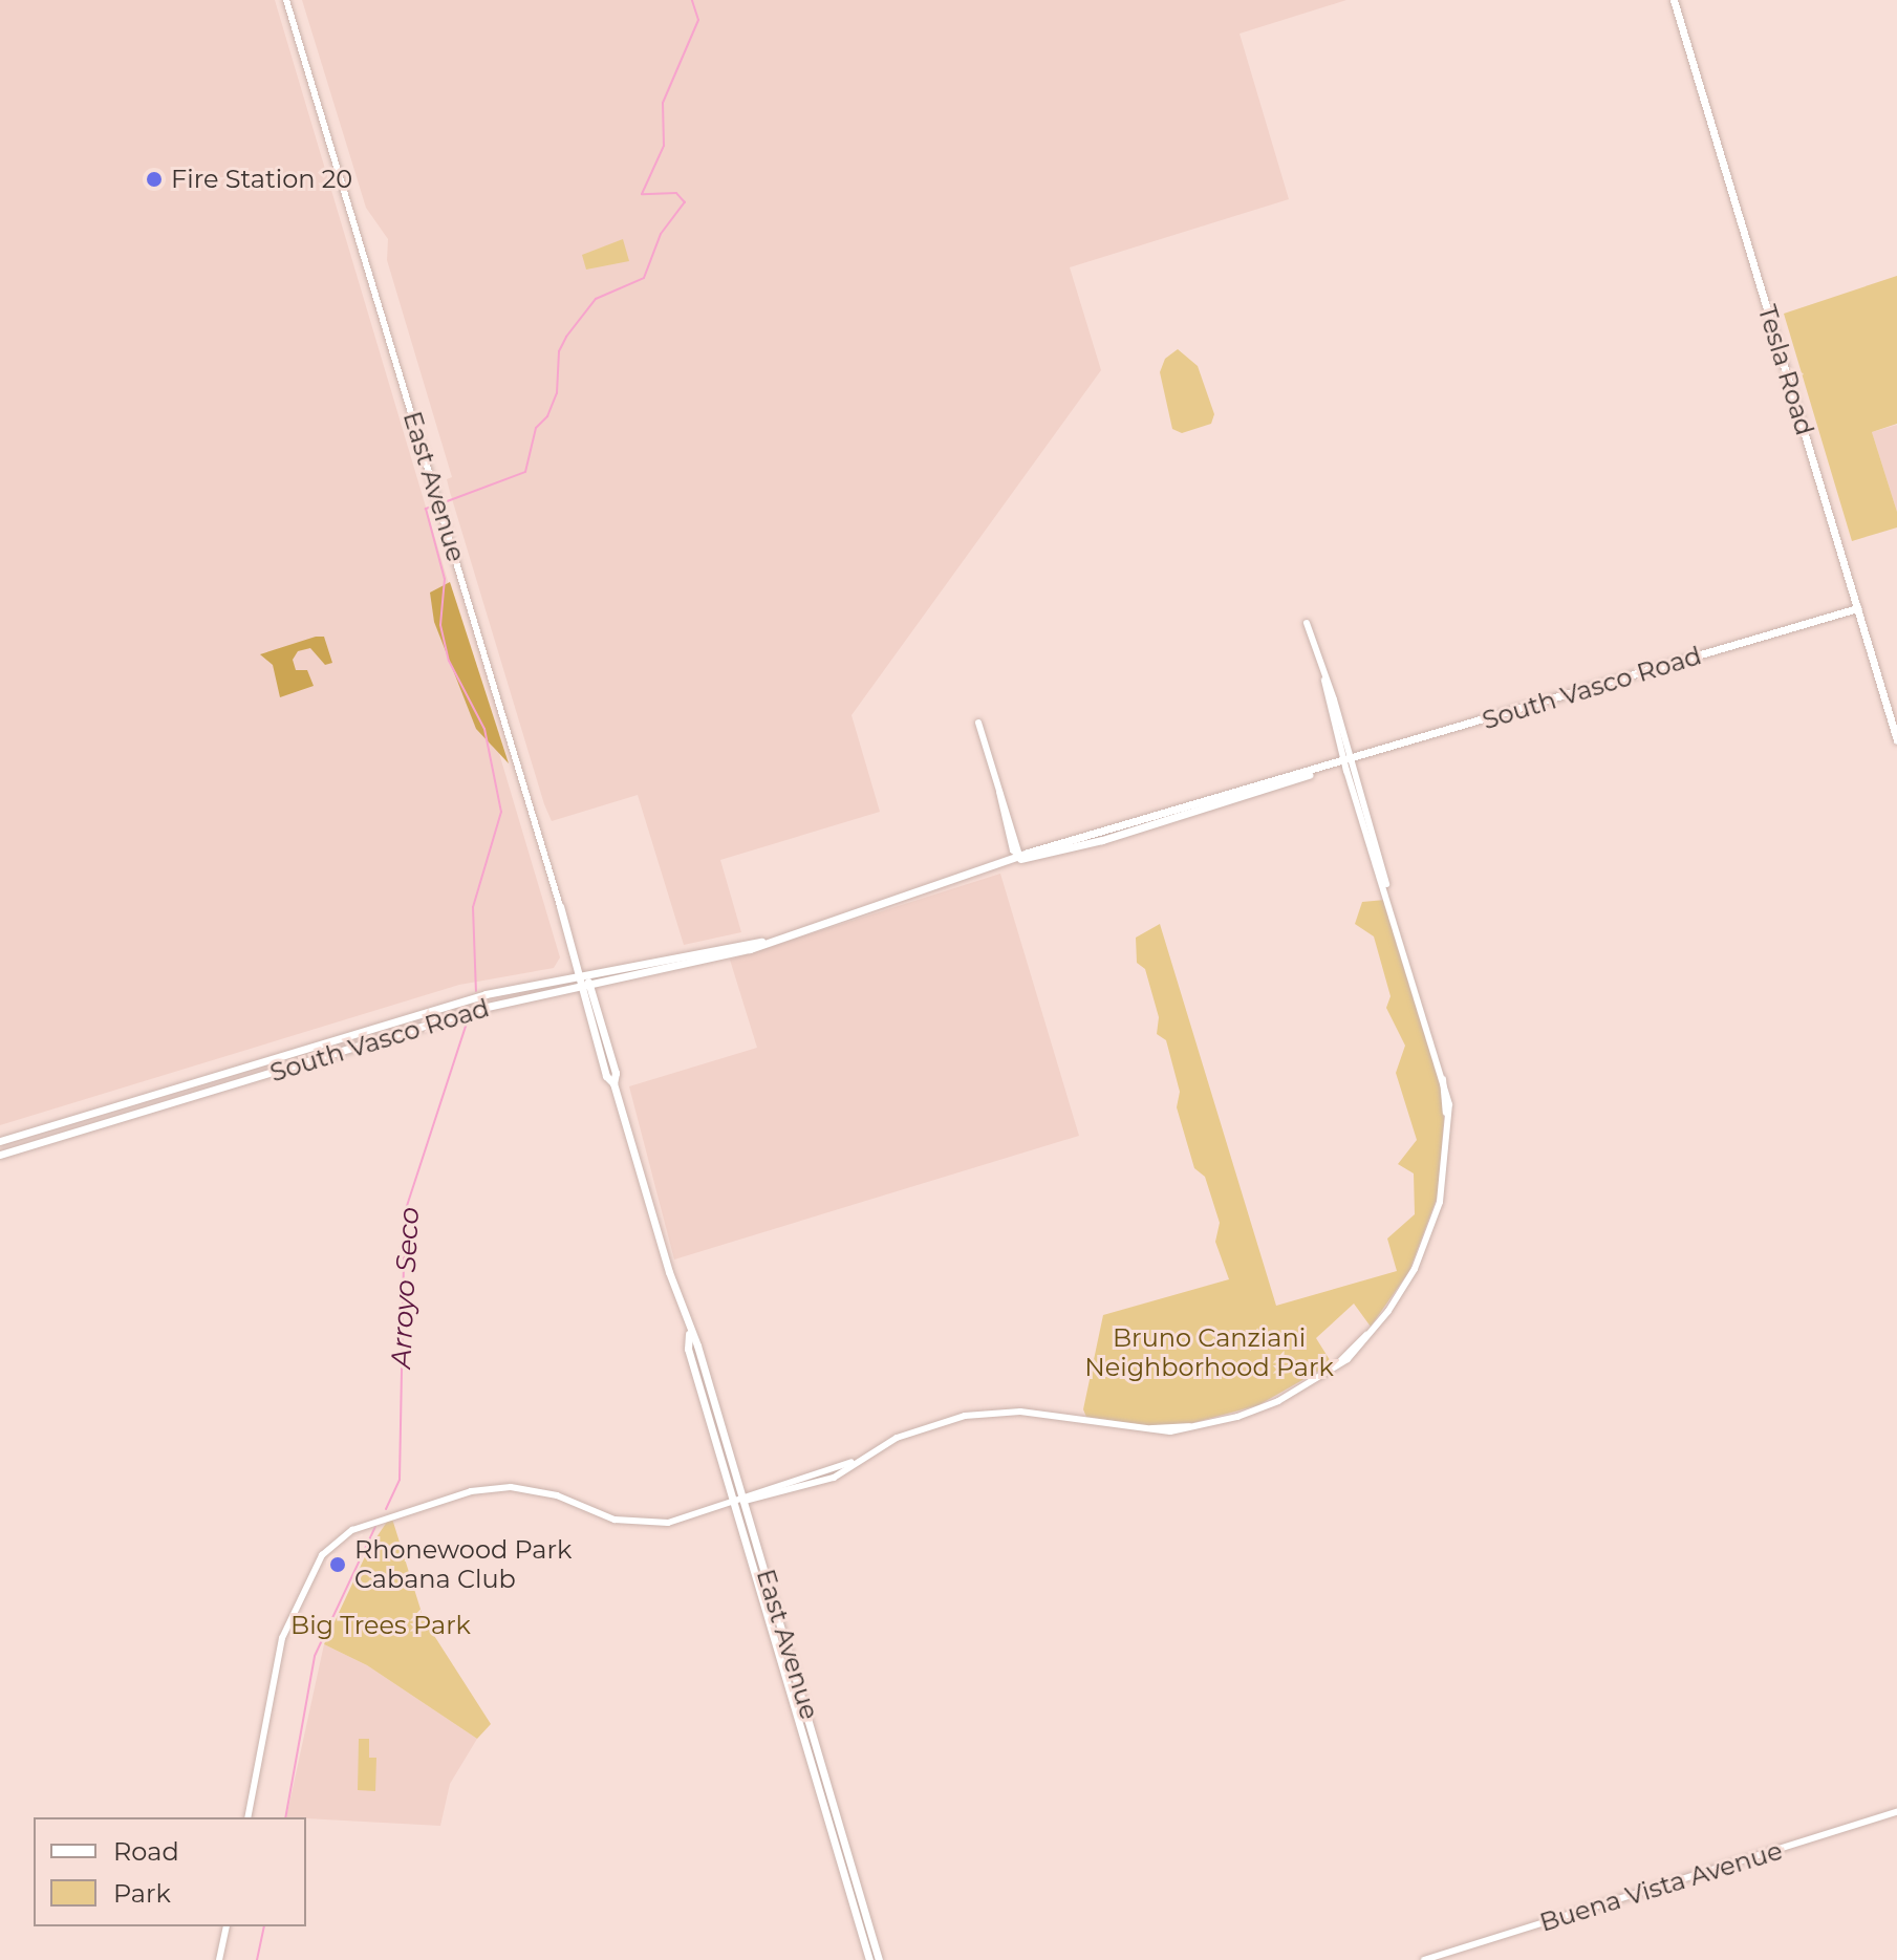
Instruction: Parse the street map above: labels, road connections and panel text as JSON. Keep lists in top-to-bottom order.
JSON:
{
  "streets": {
    "main road": ["Tesla Road", "East Avenue", "South Vasco Road"],
    "street": ["Buena Vista Avenue"]
  },
  "crossings": [
    ["Tesla Road", "South Vasco Road"],
    ["East Avenue", "South Vasco Road"]
  ],
  "water": ["Arroyo Seco"],
  "parks": ["Bruno Canziani Neighborhood Park", "Big Trees Park"],
  "places": ["Fire Station 20", "Rhonewood Park Cabana Club"],
  "legend": ["Road", "Park"]
}
